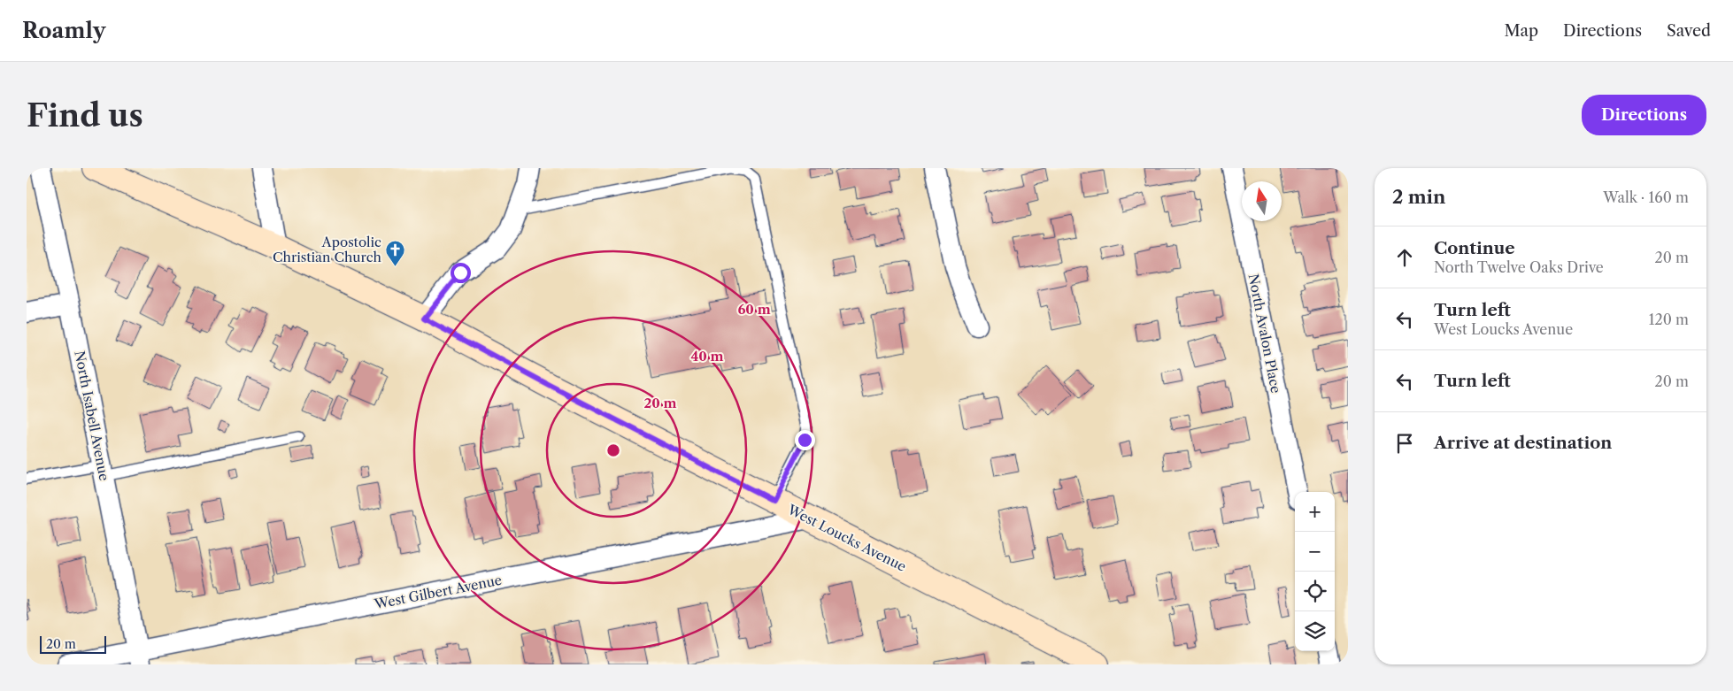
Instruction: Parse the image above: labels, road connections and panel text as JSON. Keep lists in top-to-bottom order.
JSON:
{
  "streets": {
    "street": [
      "North Avalon Place",
      "North Isabell Avenue",
      "West Loucks Avenue",
      "West Gilbert Avenue"
    ]
  },
  "crossings": [
    ["North Isabell Avenue", "West Gilbert Avenue"],
    ["West Loucks Avenue", "West Gilbert Avenue"]
  ],
  "places": {
    "church": ["Apostolic Christian Church"]
  },
  "scale_bar": "20 m",
  "north": "top",
  "page": {
    "header": "Roamly",
    "nav": ["Map", "Directions", "Saved"],
    "buttons": "Directions",
    "title": "Find us",
    "heading": ["2 min", "Walk · 160 m"],
    "list": [
      ["Continue", "North Twelve Oaks Drive", "20 m"],
      ["Turn left", "West Loucks Avenue", "120 m"],
      ["Turn left", "20 m"],
      "Arrive at destination"
    ],
    "map_buttons": ["+", "−"],
    "scale": "20 m"
  },
  "rings": ["60 m", "40 m", "20 m"]
}
